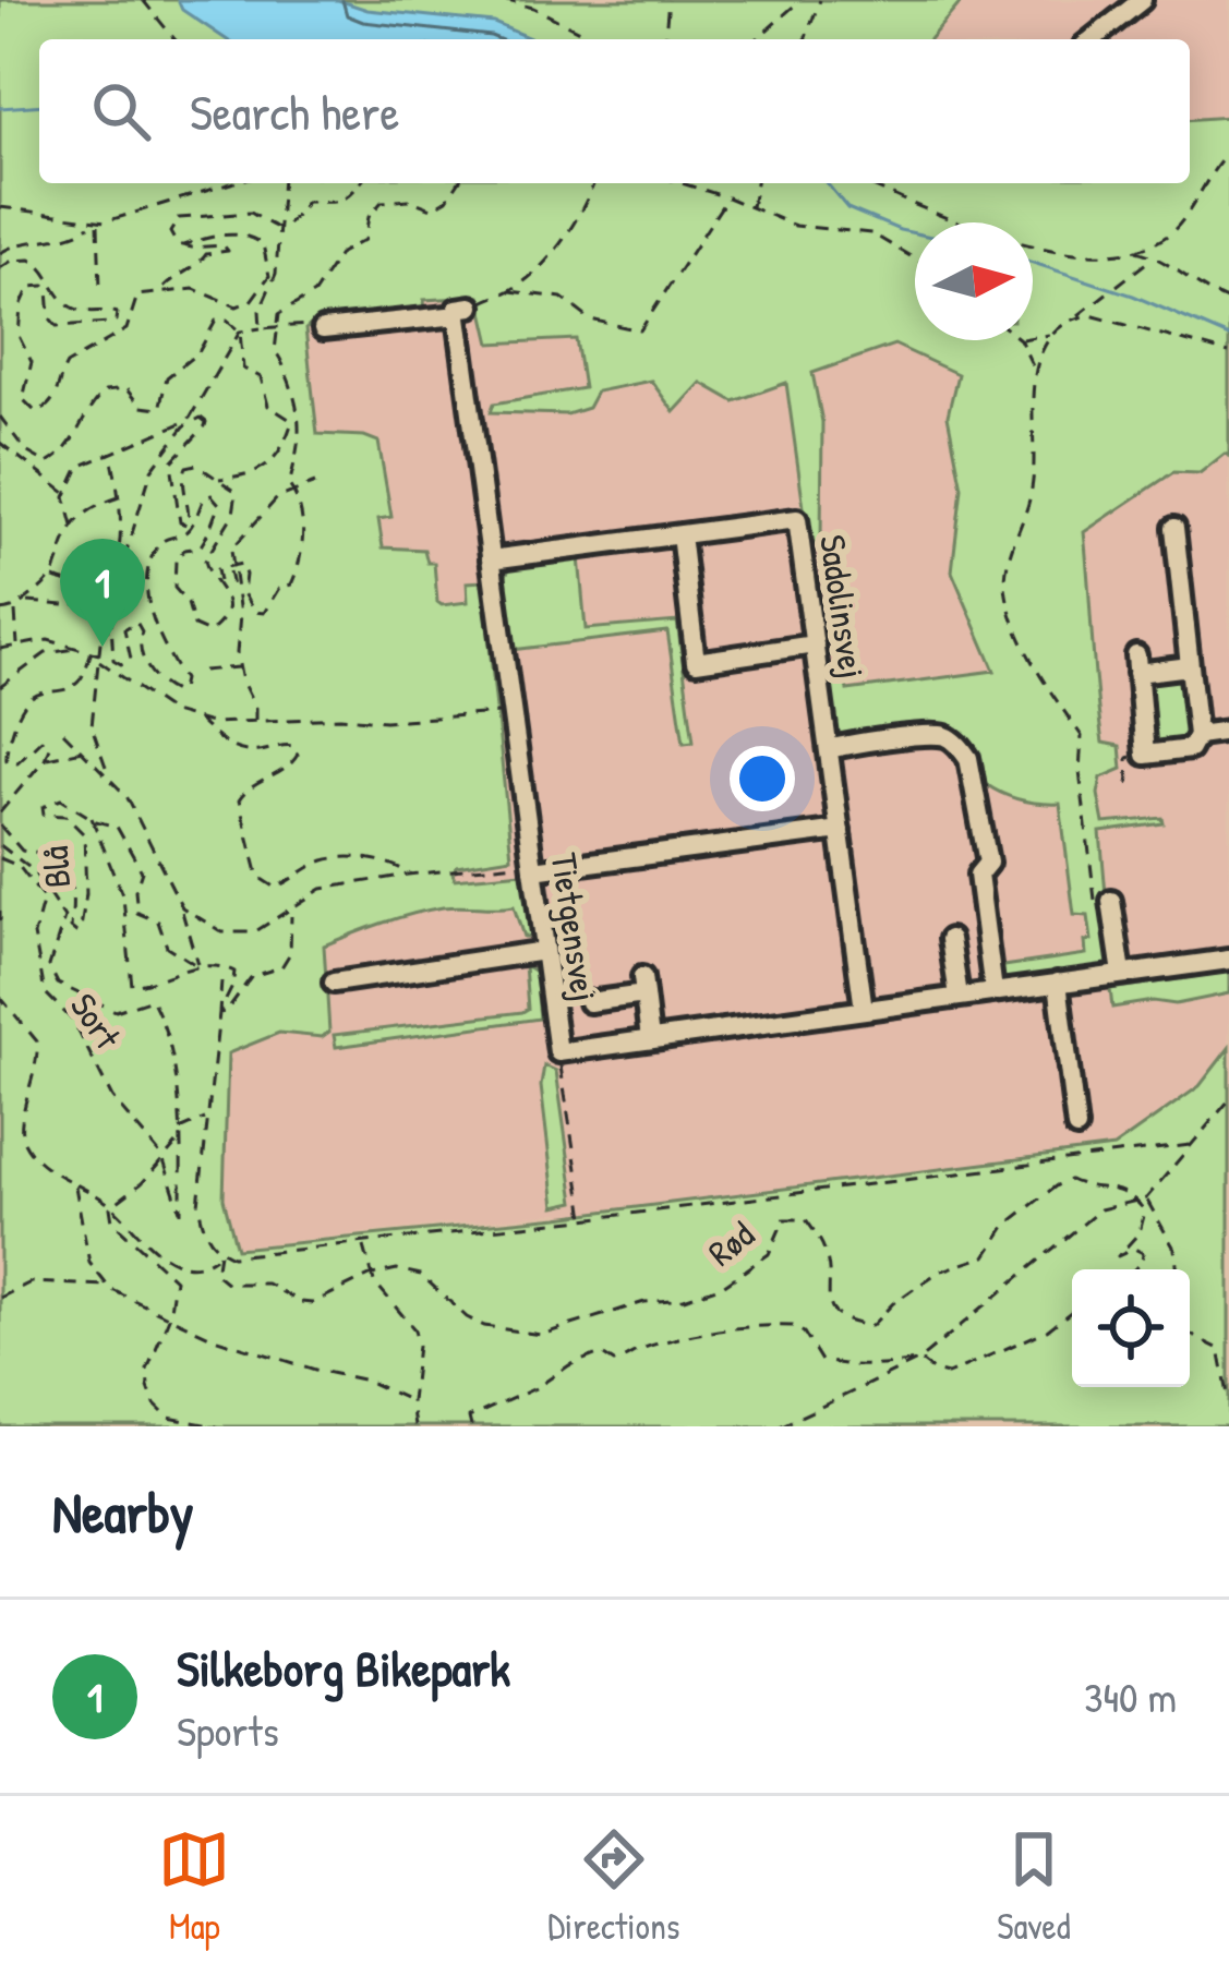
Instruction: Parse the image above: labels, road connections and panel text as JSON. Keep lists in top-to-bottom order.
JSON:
{
  "streets": {
    "street": ["Sadolinsvej", "Tietgensvej"],
    "path": ["Blå", "Sort", "Rød"]
  },
  "crossings": [
    ["Sadolinsvej", "Tietgensvej"]
  ],
  "north": "right",
  "page": {
    "search": "Search here",
    "pins": "1",
    "heading": "Nearby",
    "list": [
      {
        "mark": "1",
        "name": "Silkeborg Bikepark",
        "note": "Sports",
        "value": "340 m"
      }
    ],
    "nav": ["Map", "Directions", "Saved"]
  }
}
